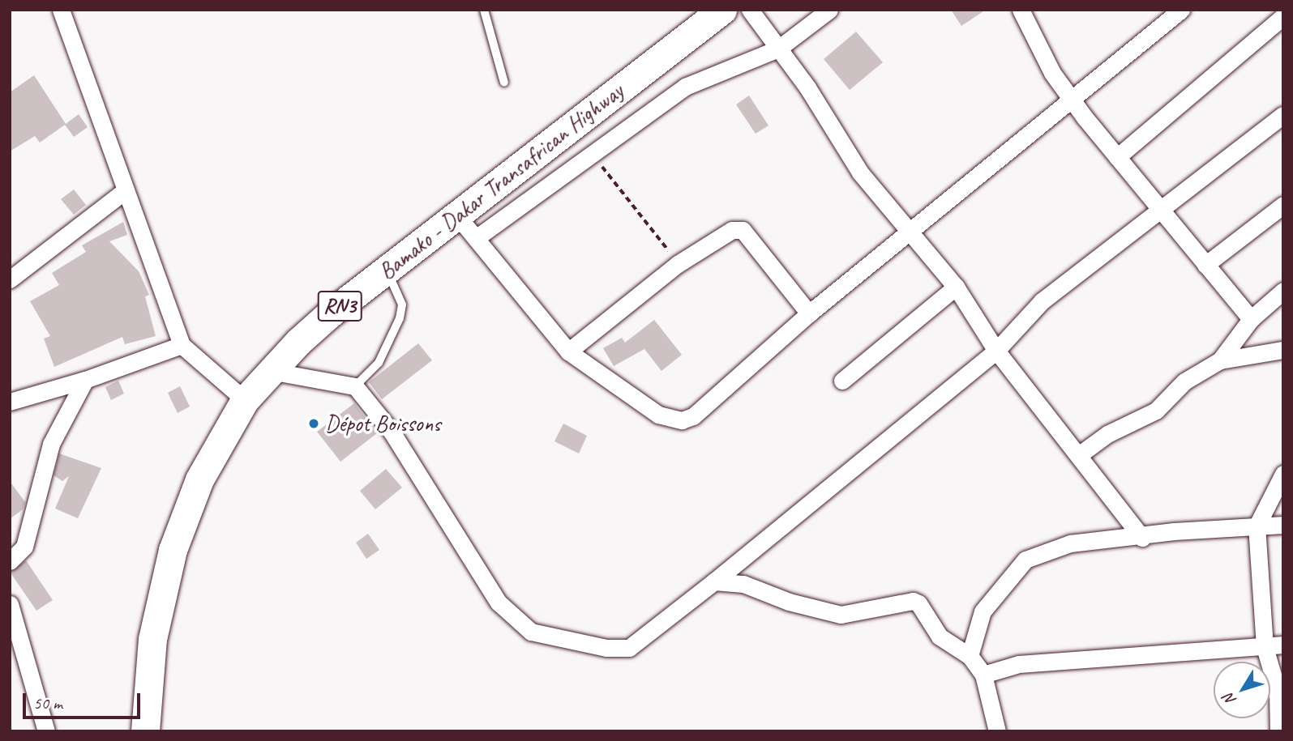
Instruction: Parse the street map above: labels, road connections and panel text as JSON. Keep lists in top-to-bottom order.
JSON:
{
  "streets": {
    "highway": ["Bamako - Dakar Transafrican Highway", "RN3"]
  },
  "places": ["Dépot Boissons"],
  "scale_bar": "50 m",
  "north": "bottom left"
}
